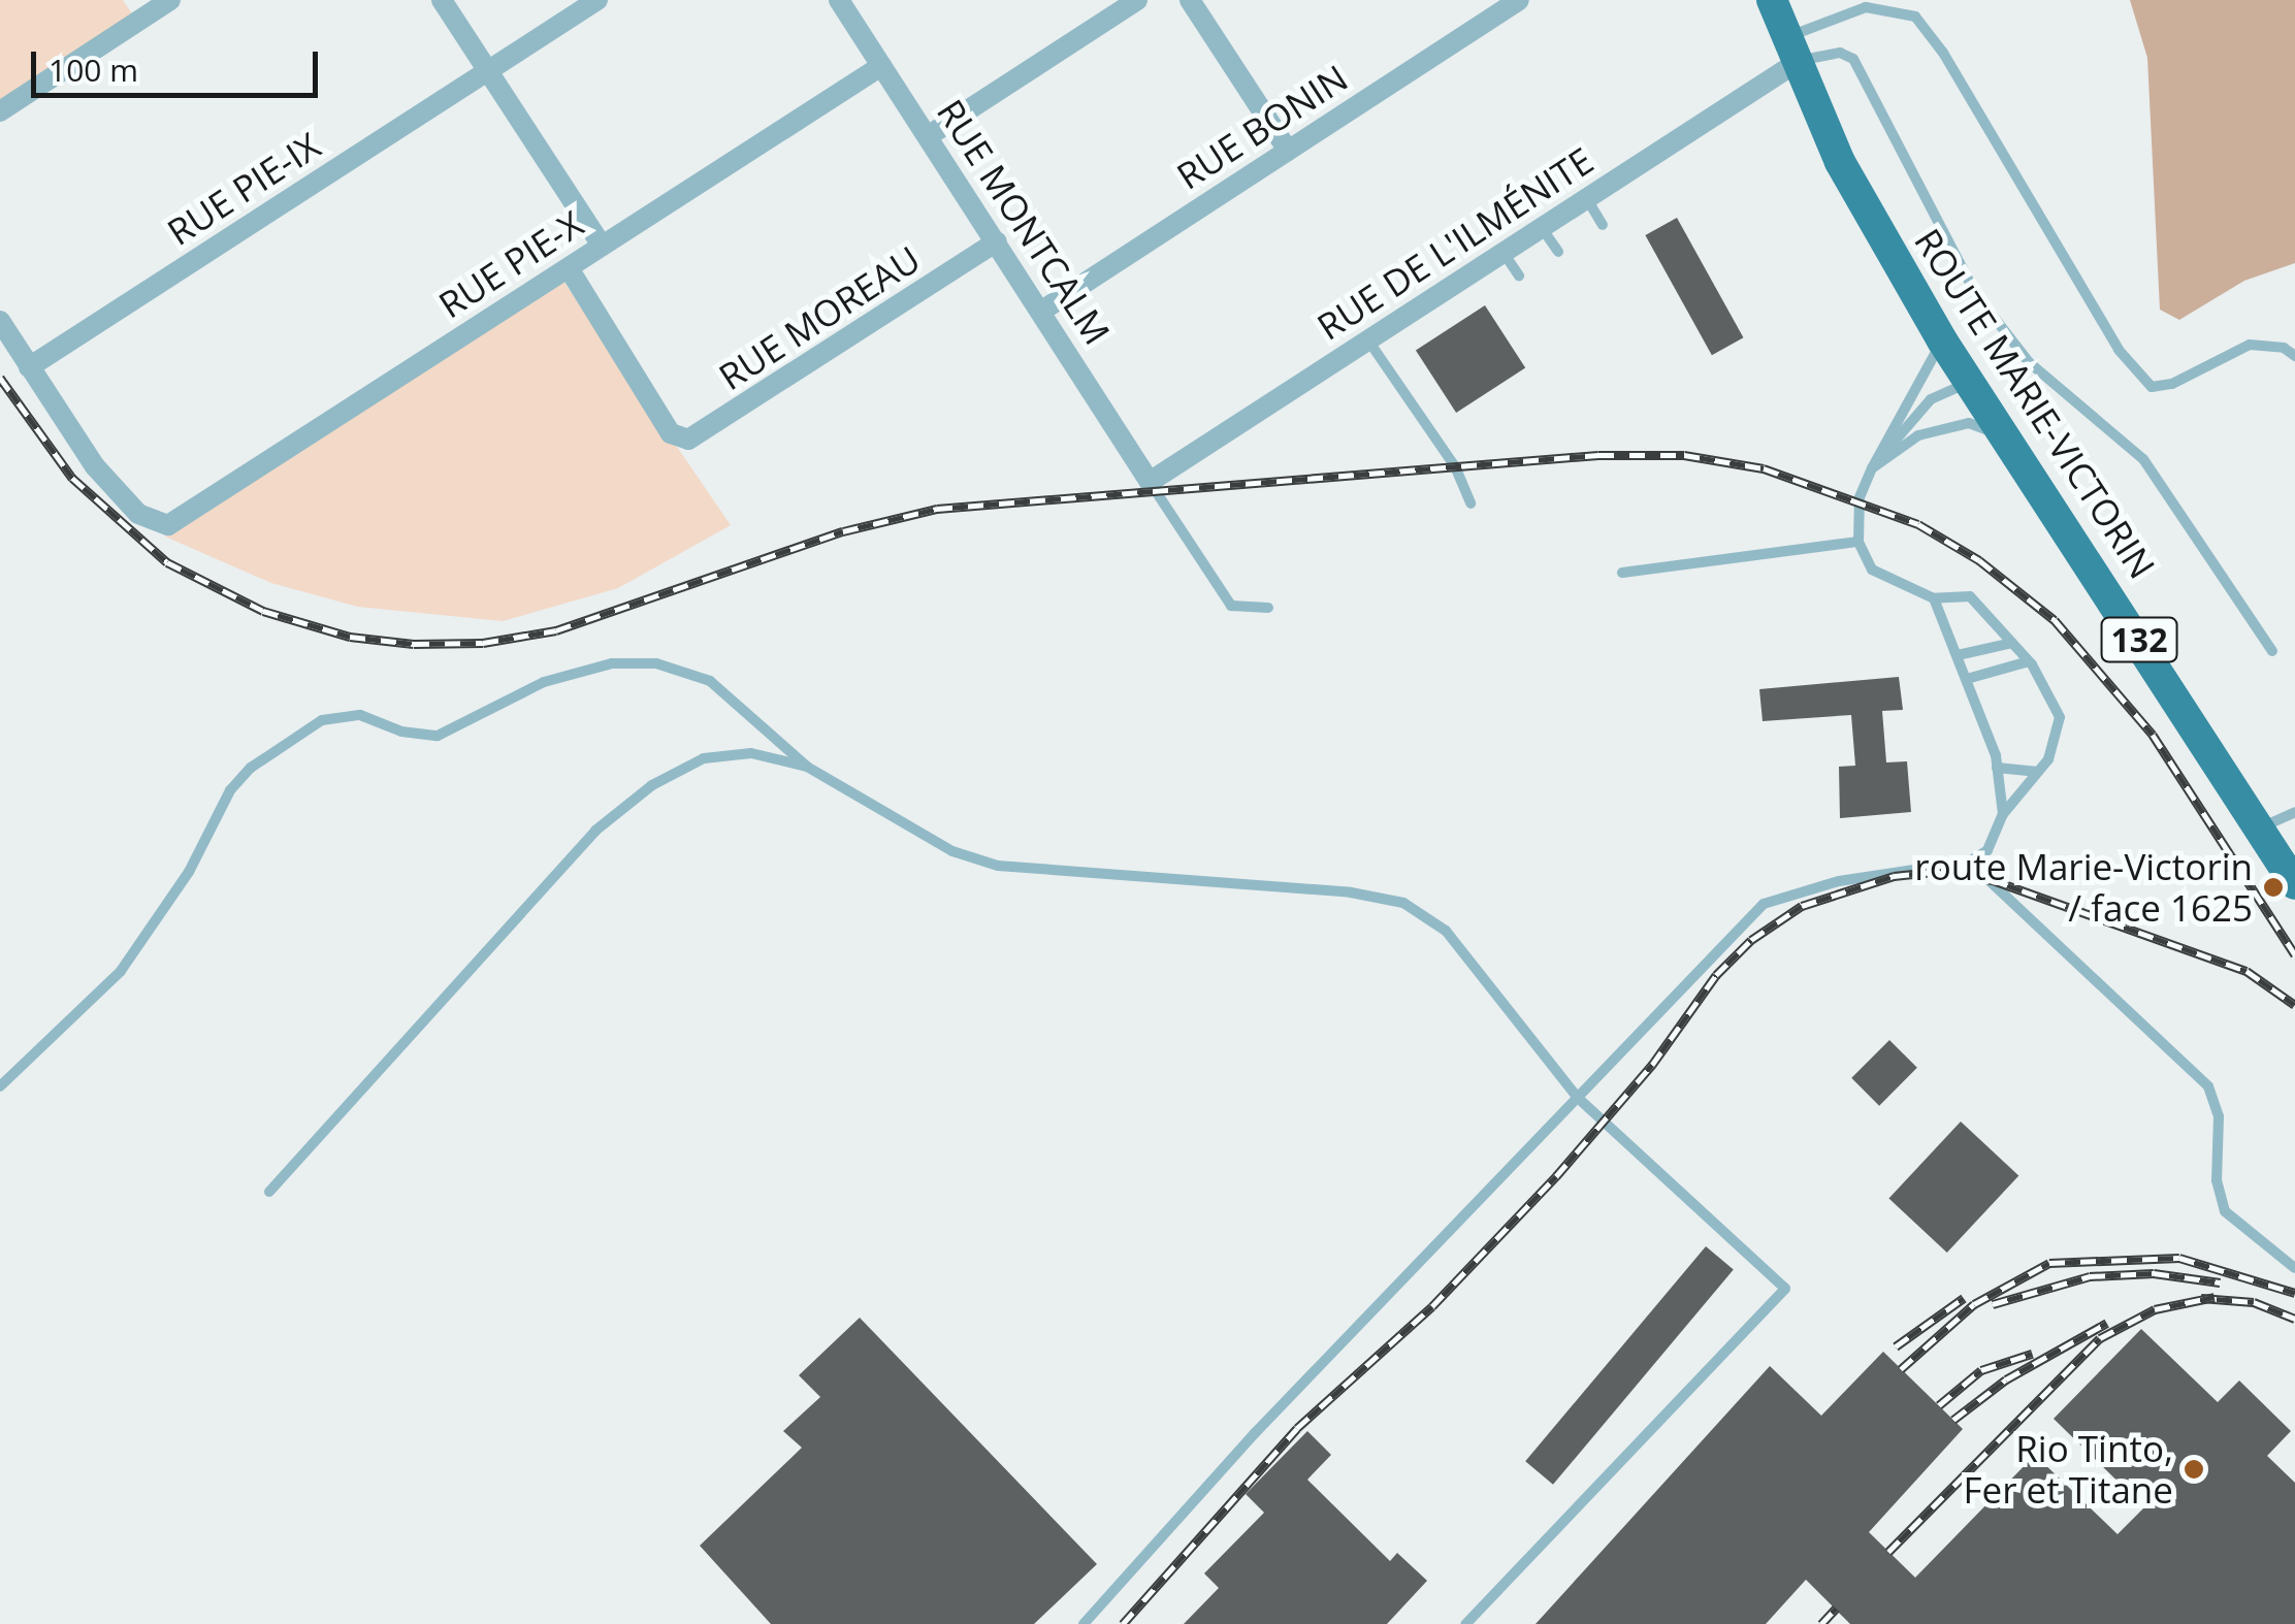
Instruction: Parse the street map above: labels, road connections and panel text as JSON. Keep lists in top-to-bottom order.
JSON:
{
  "streets": {
    "main road": ["ROUTE MARIE-VICTORIN", "132"],
    "street": [
      "RUE BONIN",
      "RUE PIE-IX",
      "RUE MONTCALM",
      "RUE DE L'ILMÉNITE",
      "RUE PIE-X",
      "RUE MOREAU"
    ]
  },
  "crossings": [
    ["RUE BONIN", "RUE MONTCALM"],
    ["RUE PIE-IX", "RUE PIE-X"],
    ["RUE MONTCALM", "RUE DE L'ILMÉNITE"],
    ["RUE MONTCALM", "RUE PIE-X"],
    ["RUE MONTCALM", "RUE MOREAU"],
    ["RUE DE L'ILMÉNITE", "ROUTE MARIE-VICTORIN"],
    ["RUE PIE-X", "RUE MOREAU"]
  ],
  "places": ["route Marie-Victorin / face 1625", "Rio Tinto, Fer et Titane"],
  "scale_bar": "100 m"
}
